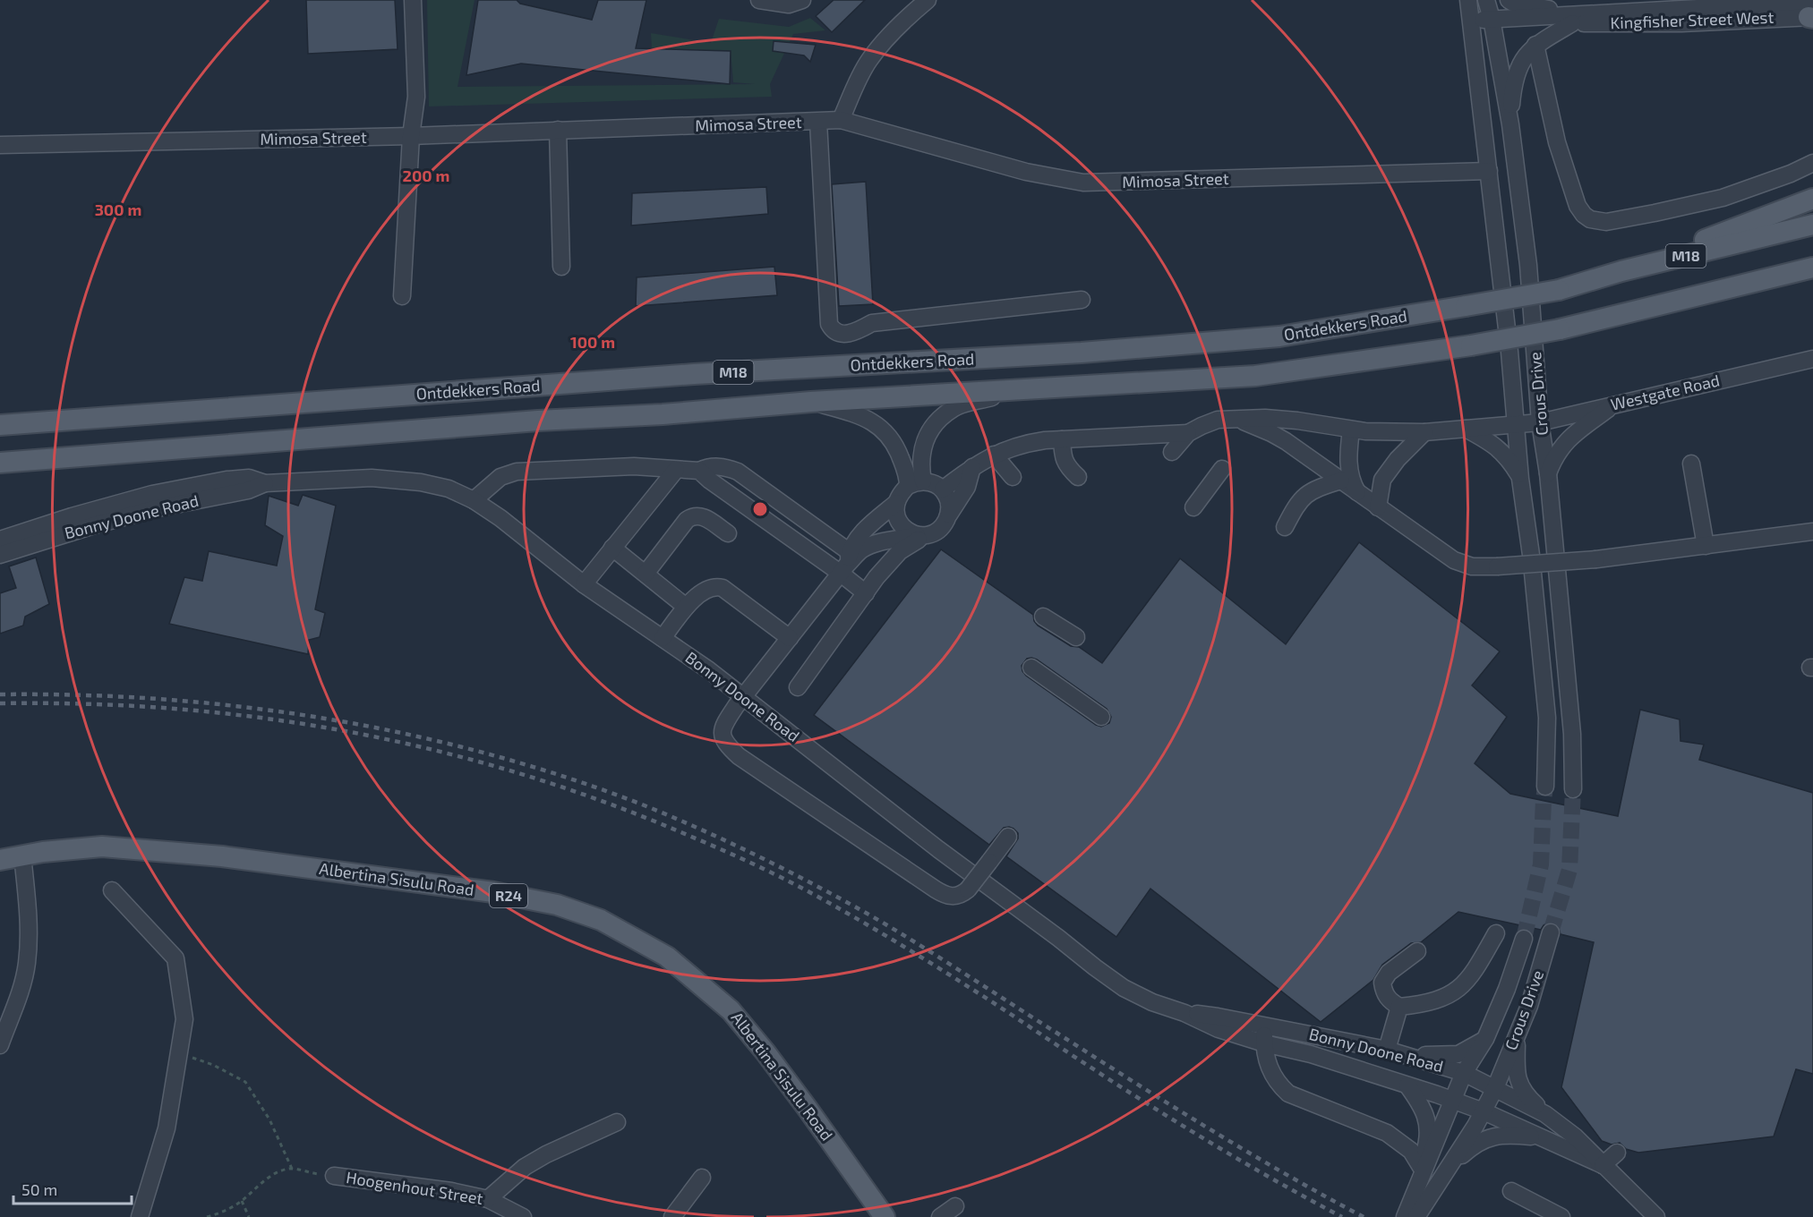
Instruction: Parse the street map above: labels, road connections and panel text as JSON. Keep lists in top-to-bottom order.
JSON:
{
  "streets": {
    "main road": [
      "M18",
      "Ontdekkers Road",
      "Albertina Sisulu Road",
      "R24"
    ],
    "street": [
      "Kingfisher Street West",
      "Mimosa Street",
      "Westgate Road",
      "Crous Drive",
      "Bonny Doone Road",
      "Hoogenhout Street"
    ]
  },
  "crossings": [
    ["Kingfisher Street West", "Crous Drive"],
    ["Mimosa Street", "Crous Drive"],
    ["Westgate Road", "Crous Drive"],
    ["Crous Drive", "Bonny Doone Road"]
  ],
  "scale_bar": "50 m",
  "rings": ["200 m", "300 m", "100 m"]
}
